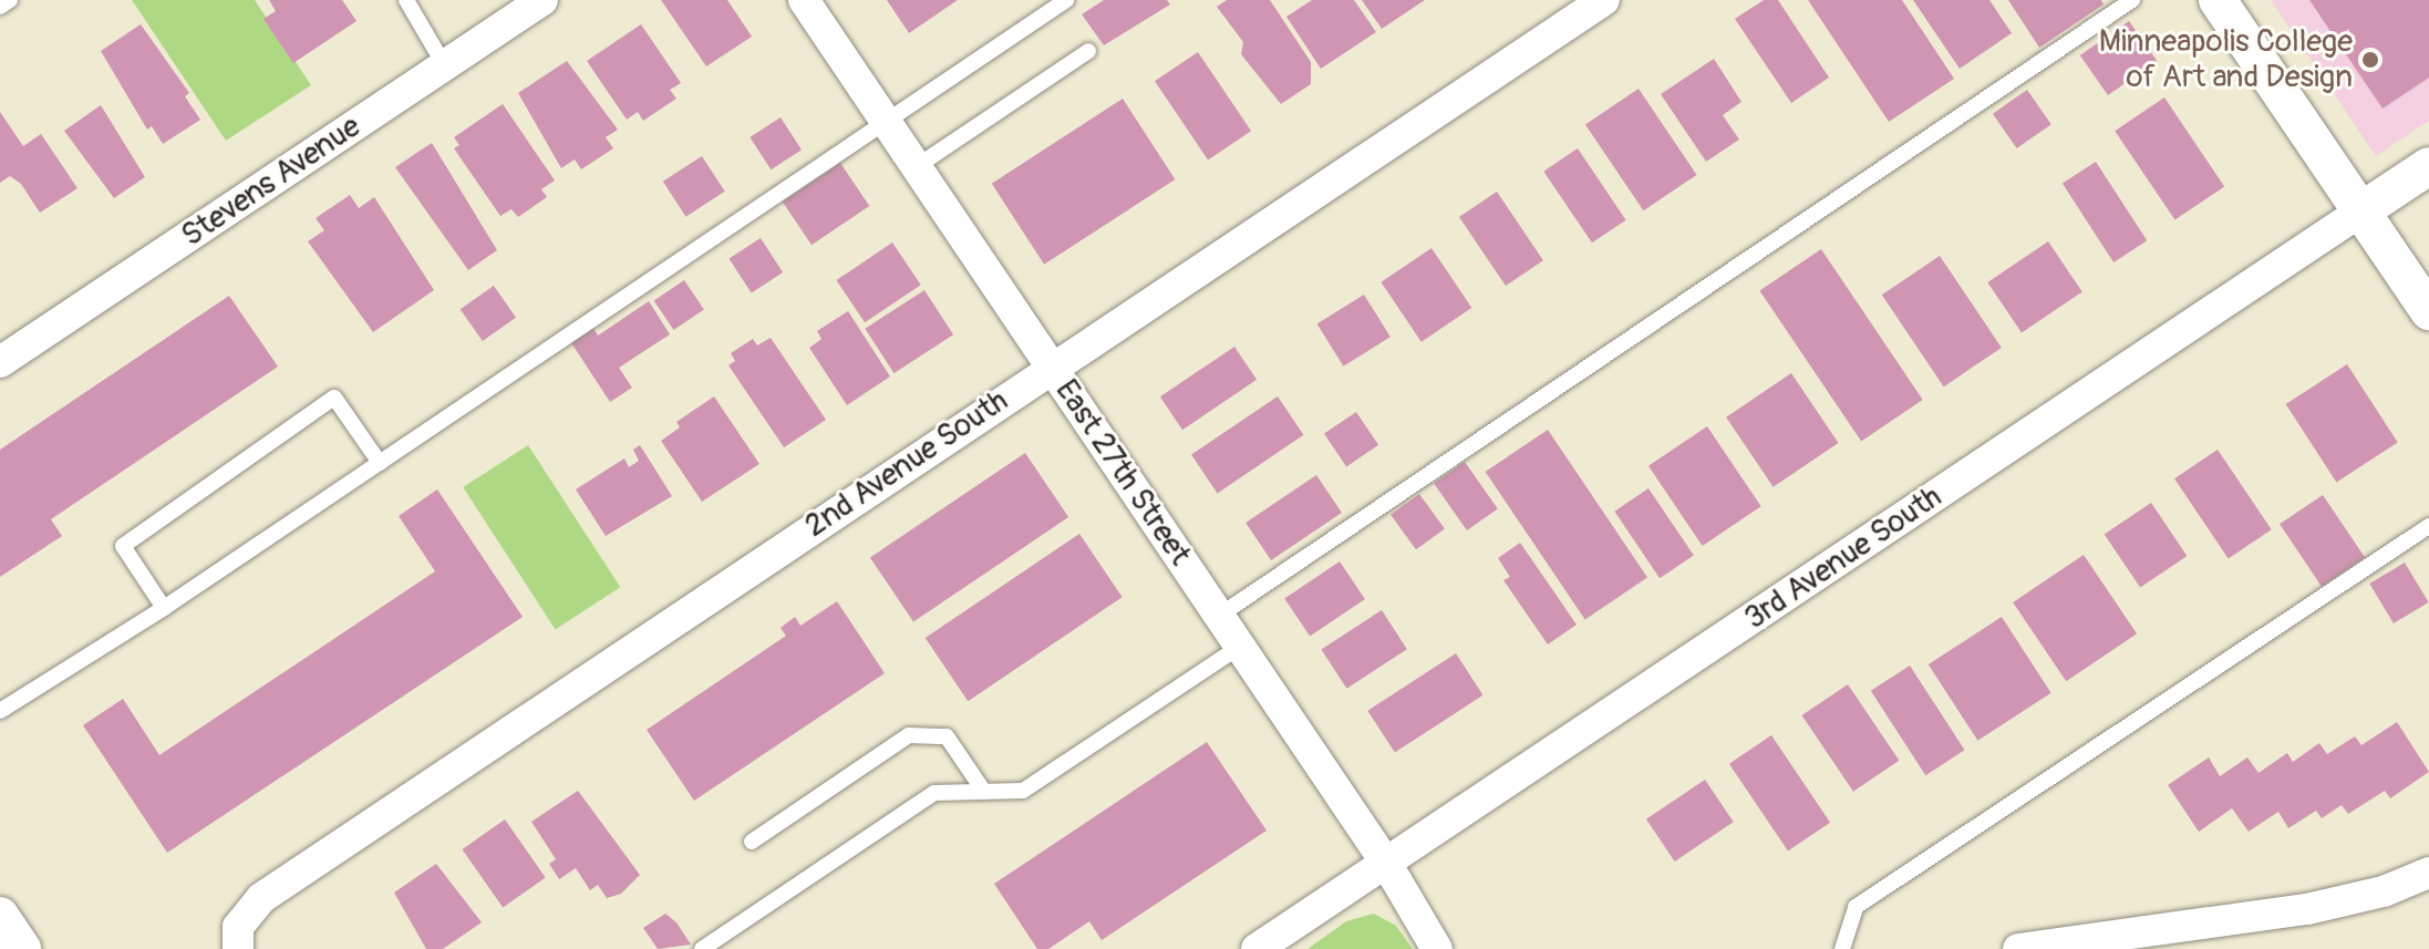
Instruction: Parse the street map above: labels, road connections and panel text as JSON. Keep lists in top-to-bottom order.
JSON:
{
  "streets": {
    "street": [
      "Stevens Avenue",
      "2nd Avenue South",
      "East 27th Street",
      "3rd Avenue South"
    ]
  },
  "crossings": [
    ["2nd Avenue South", "East 27th Street"],
    ["East 27th Street", "3rd Avenue South"]
  ],
  "places": ["Minneapolis College of Art and Design"]
}
